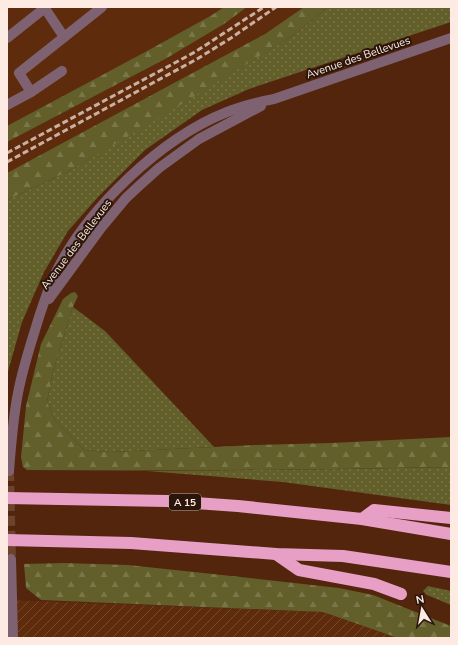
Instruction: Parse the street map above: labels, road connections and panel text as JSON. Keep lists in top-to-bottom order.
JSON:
{
  "streets": {
    "highway": ["A 15"],
    "street": ["Avenue des Bellevues"]
  },
  "north": "top"
}
